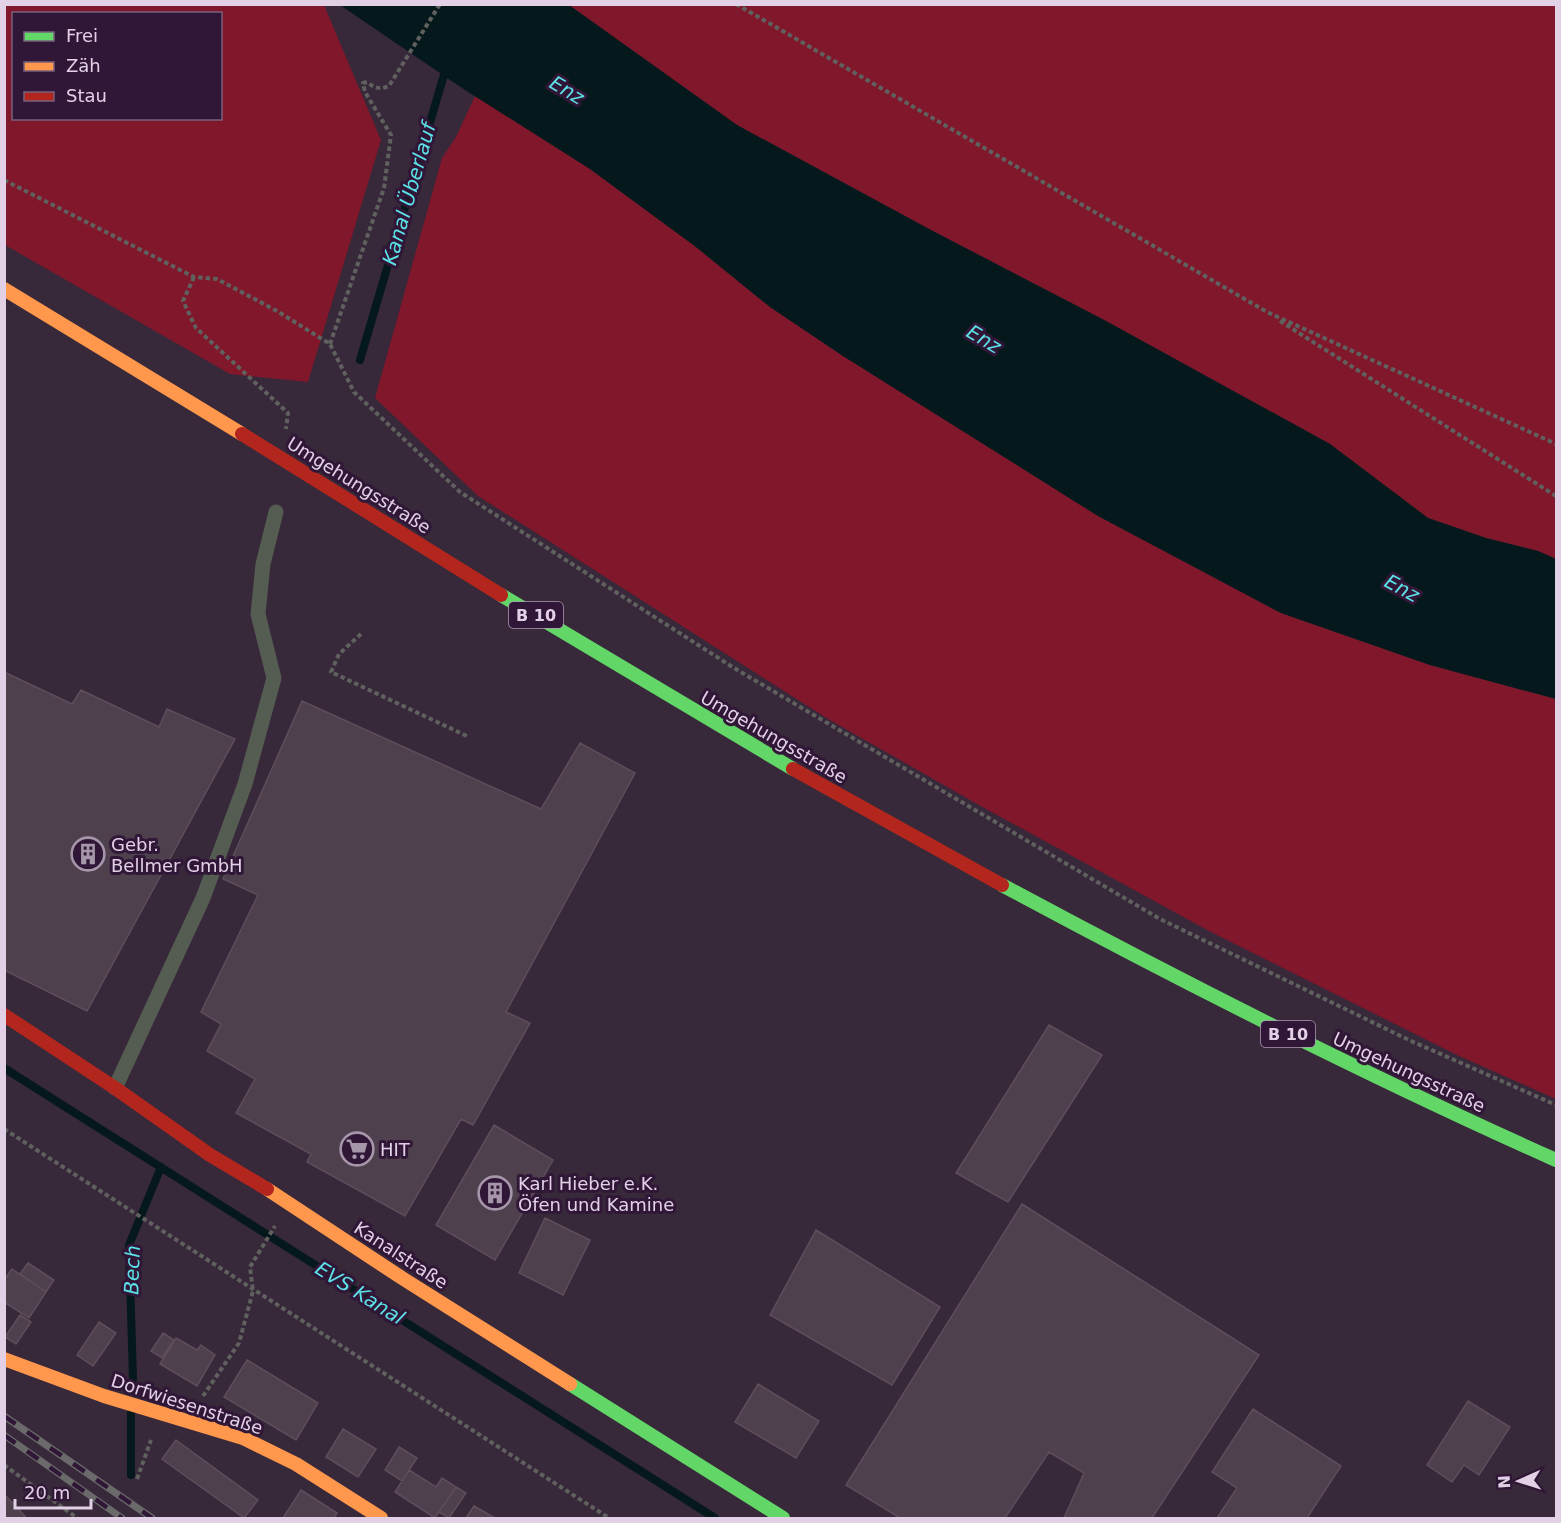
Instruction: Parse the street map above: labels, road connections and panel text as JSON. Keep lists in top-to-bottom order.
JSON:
{
  "streets": {
    "main road": [
      "Umgehungsstraße",
      "B 10",
      "Kanalstraße",
      "Dorfwiesenstraße"
    ]
  },
  "water": [
    "Enz",
    "Kanal Überlauf",
    "Bech",
    "EVS Kanal"
  ],
  "places": {
    "building": ["Gebr. Bellmer GmbH", "Karl Hieber e.K. Öfen und Kamine"],
    "supermarket": ["HIT"]
  },
  "legend": ["Frei", "Zäh", "Stau"],
  "scale_bar": "20 m",
  "north": "left"
}
